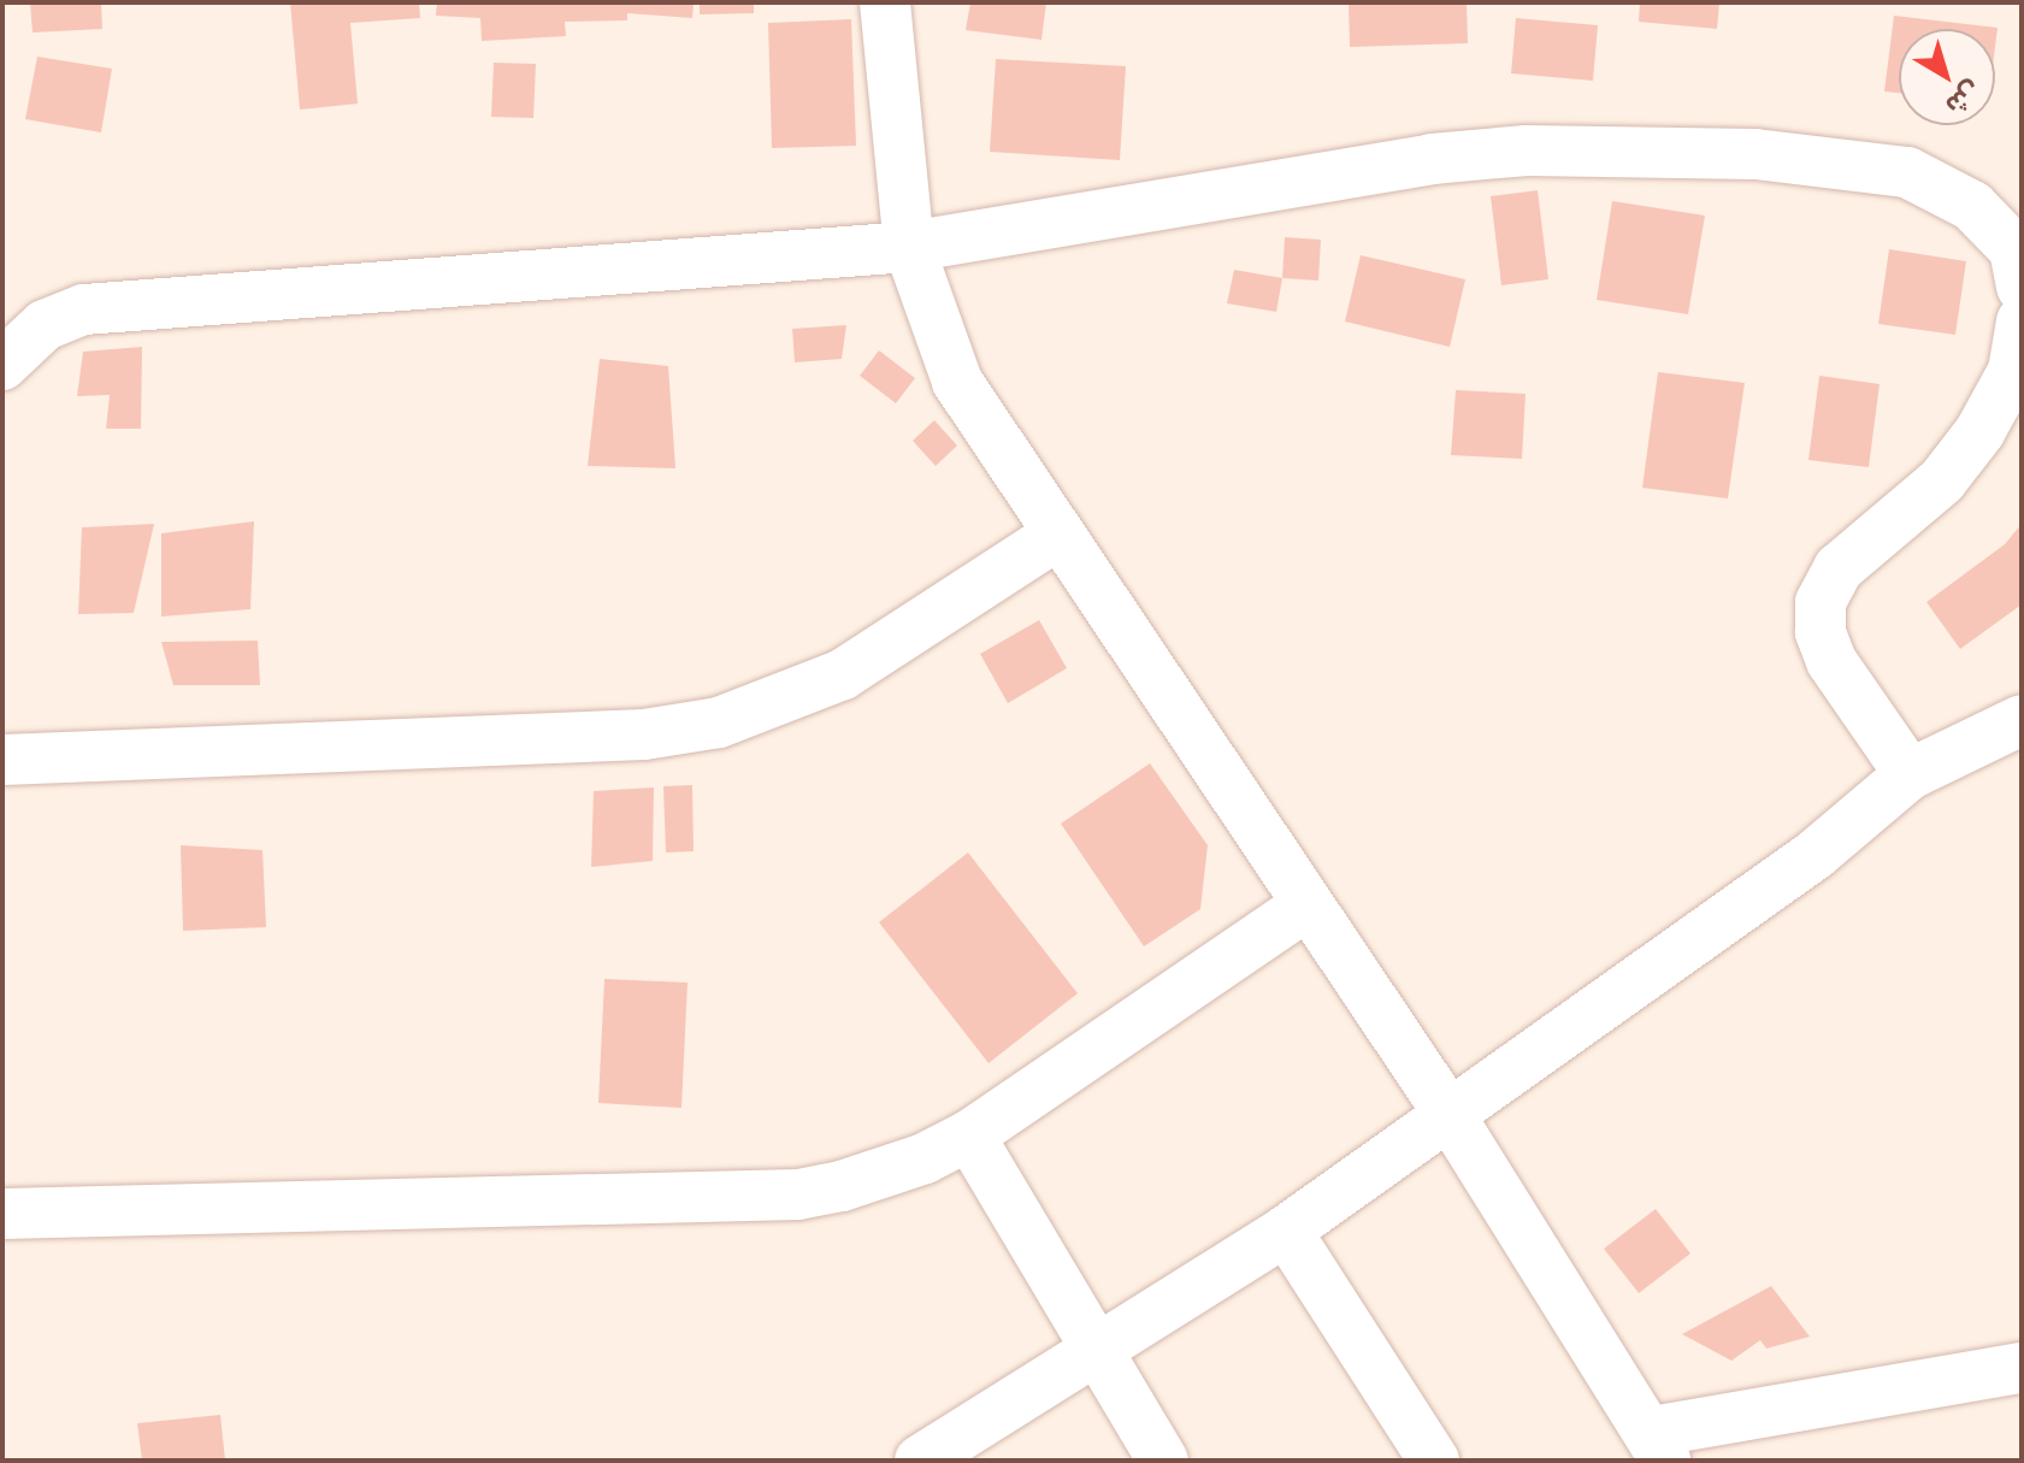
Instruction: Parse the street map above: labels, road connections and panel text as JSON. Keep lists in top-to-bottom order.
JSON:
{
  "north": "bottom right"
}
